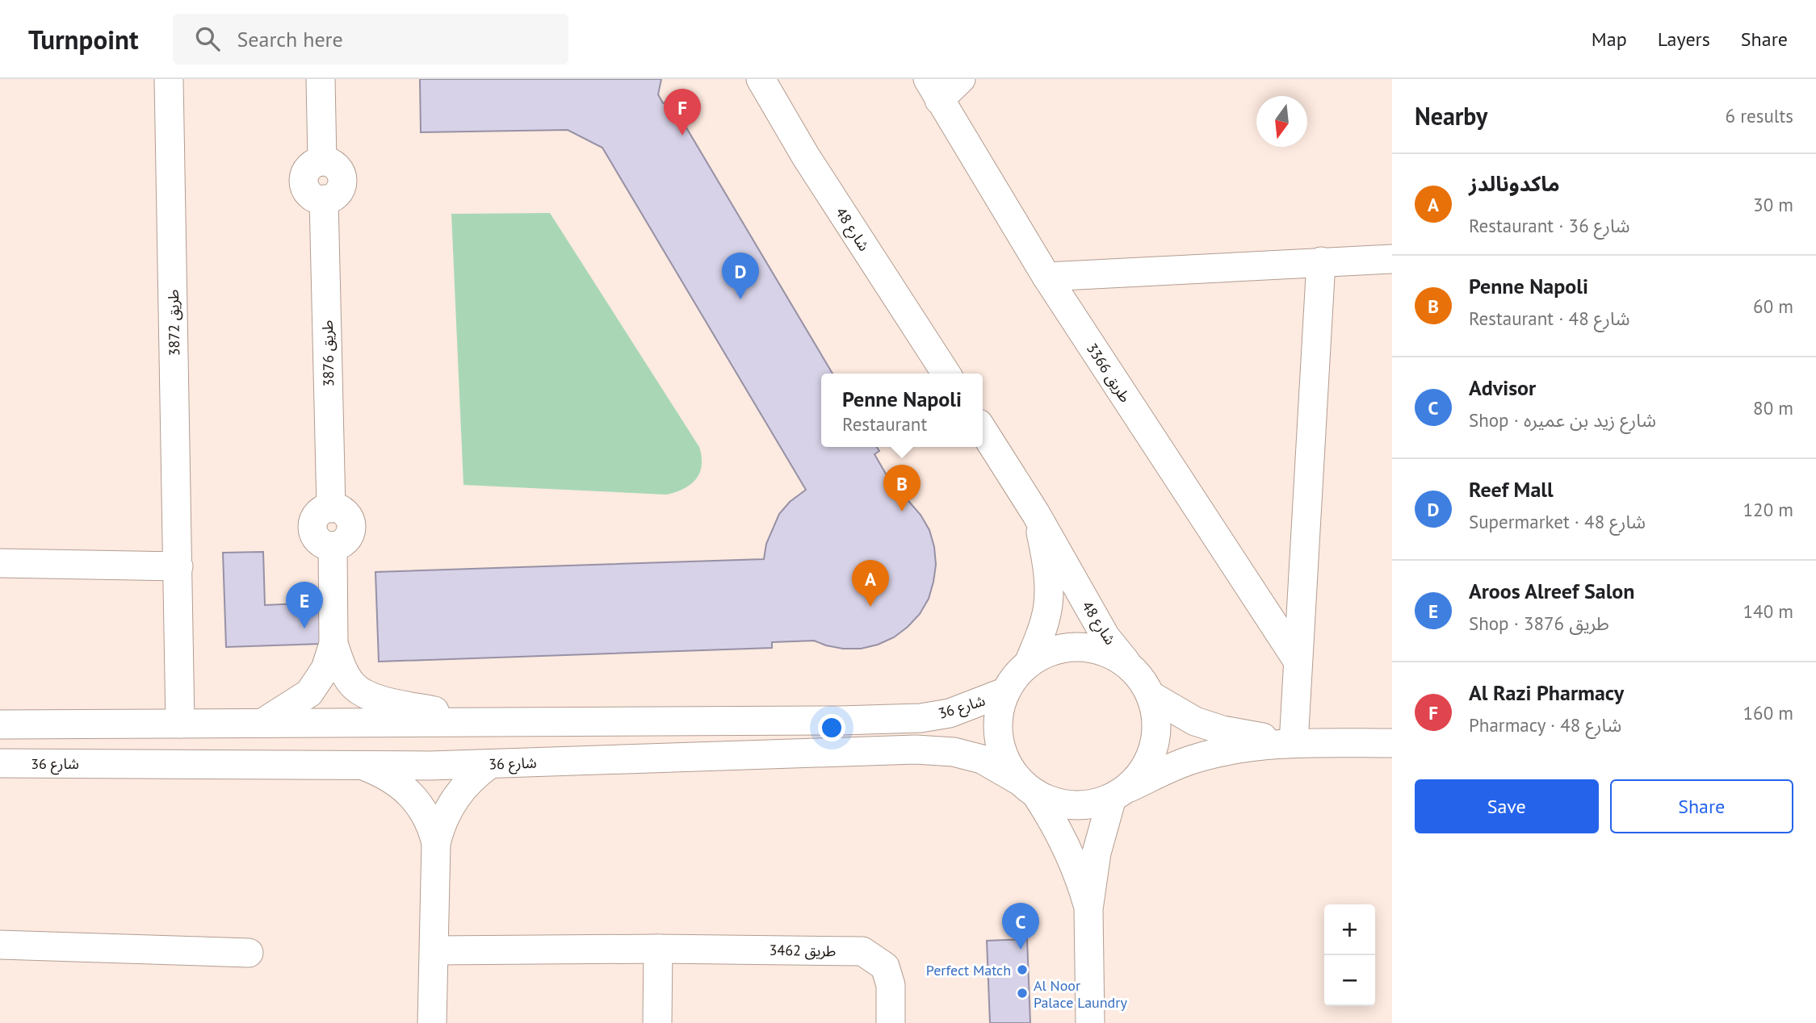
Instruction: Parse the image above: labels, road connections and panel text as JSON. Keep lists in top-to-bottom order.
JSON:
{
  "streets": {
    "street": [
      "شارع 48",
      "طريق 3872",
      "طريق 3876",
      "طريق 3366",
      "شارع 36",
      "طريق 3462"
    ]
  },
  "crossings": [
    ["شارع 48", "شارع 36"],
    ["طريق 3872", "شارع 36"]
  ],
  "places": ["Perfect Match", "Al Noor Palace Laundry"],
  "north": "bottom",
  "page": {
    "header": "Turnpoint",
    "search": "Search here",
    "nav": ["Map", "Layers", "Share"],
    "heading": ["Nearby", "6 results"],
    "pins": [
      "F",
      "D",
      "B",
      "A",
      "E",
      "C"
    ],
    "list": [
      {
        "mark": "A",
        "name": "ماكدونالدز",
        "note": "Restaurant · شارع 36",
        "value": "30 m"
      },
      {
        "mark": "B",
        "name": "Penne Napoli",
        "note": "Restaurant · شارع 48",
        "value": "60 m"
      },
      {
        "mark": "C",
        "name": "Advisor",
        "note": "Shop · شارع زيد بن عميره",
        "value": "80 m"
      },
      {
        "mark": "D",
        "name": "Reef Mall",
        "note": "Supermarket · شارع 48",
        "value": "120 m"
      },
      {
        "mark": "E",
        "name": "Aroos Alreef Salon",
        "note": "Shop · طريق 3876",
        "value": "140 m"
      },
      {
        "mark": "F",
        "name": "Al Razi Pharmacy",
        "note": "Pharmacy · شارع 48",
        "value": "160 m"
      }
    ],
    "popup": ["Penne Napoli", "Restaurant"],
    "buttons": ["Save", "Share"],
    "map_buttons": ["+", "−"]
  }
}
